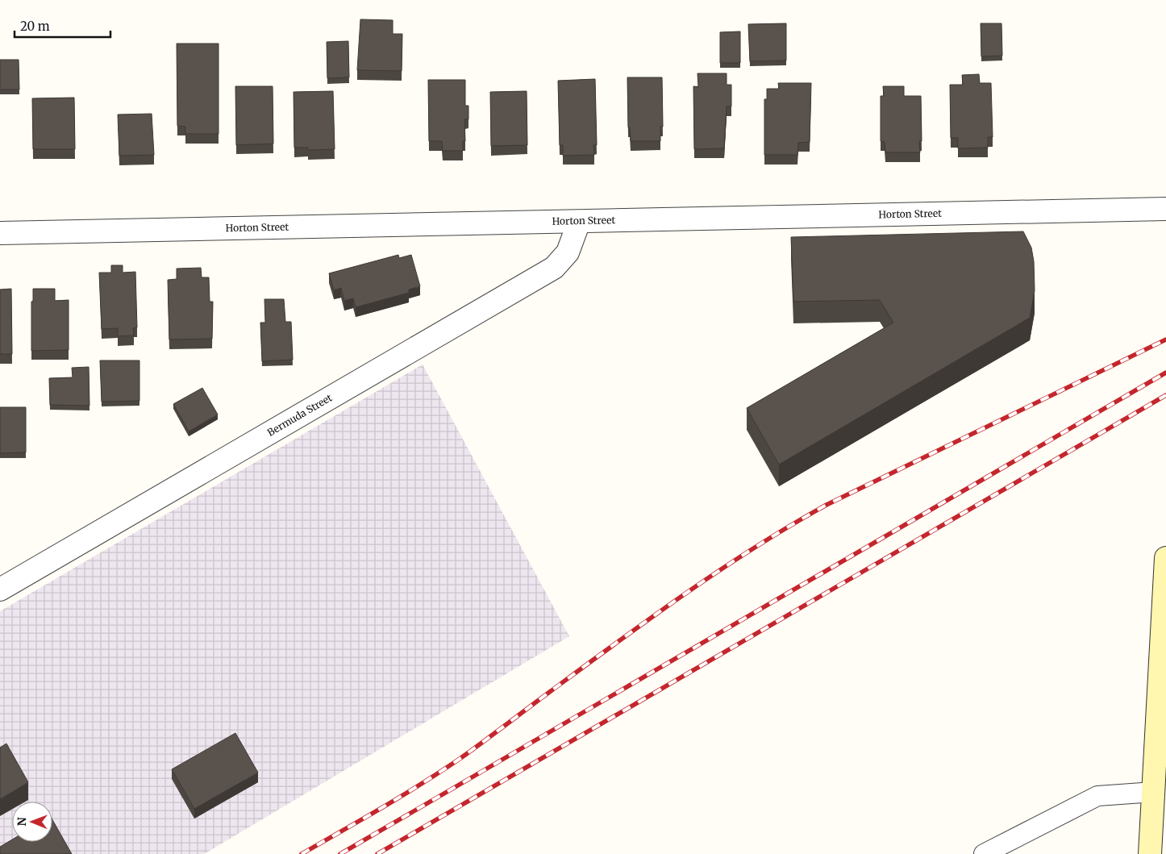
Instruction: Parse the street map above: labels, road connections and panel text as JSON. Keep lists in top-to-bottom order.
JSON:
{
  "streets": {
    "street": ["Horton Street", "Bermuda Street"]
  },
  "crossings": [
    ["Horton Street", "Bermuda Street"]
  ],
  "scale_bar": "20 m",
  "north": "left"
}
